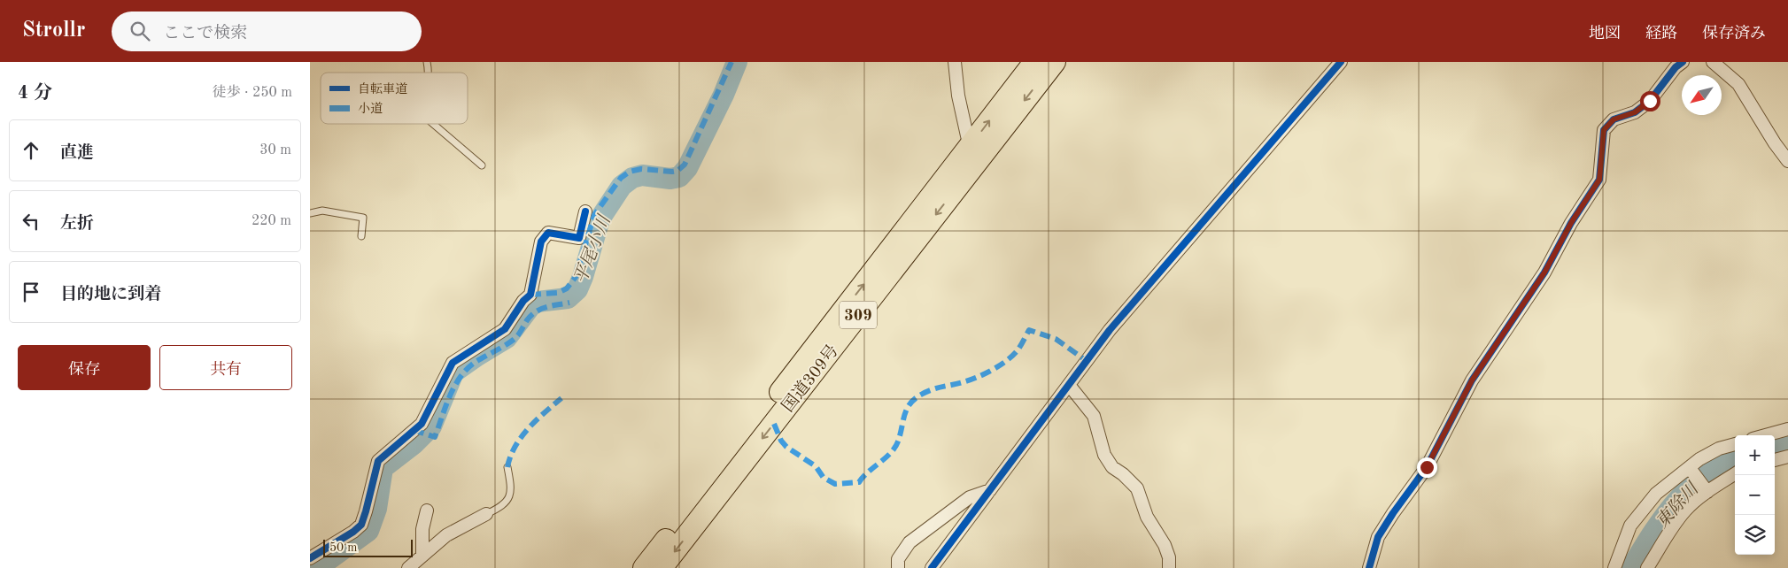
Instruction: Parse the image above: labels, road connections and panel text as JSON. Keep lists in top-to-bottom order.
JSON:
{
  "streets": {
    "highway": ["309", "国道309号"]
  },
  "water": ["平尾小川", "東除川"],
  "legend": ["自転車道", "小道"],
  "scale_bar": "50 m",
  "north": "bottom left",
  "page": {
    "header": "Strollr",
    "search": "ここで検索",
    "nav": ["地図", "経路", "保存済み"],
    "heading": ["4 分", "徒歩 · 250 m"],
    "list": [
      ["直進", "30 m"],
      ["左折", "220 m"],
      "目的地に到着"
    ],
    "buttons": ["保存", "共有"],
    "map_buttons": ["+", "−"],
    "scale": "50 m"
  }
}
